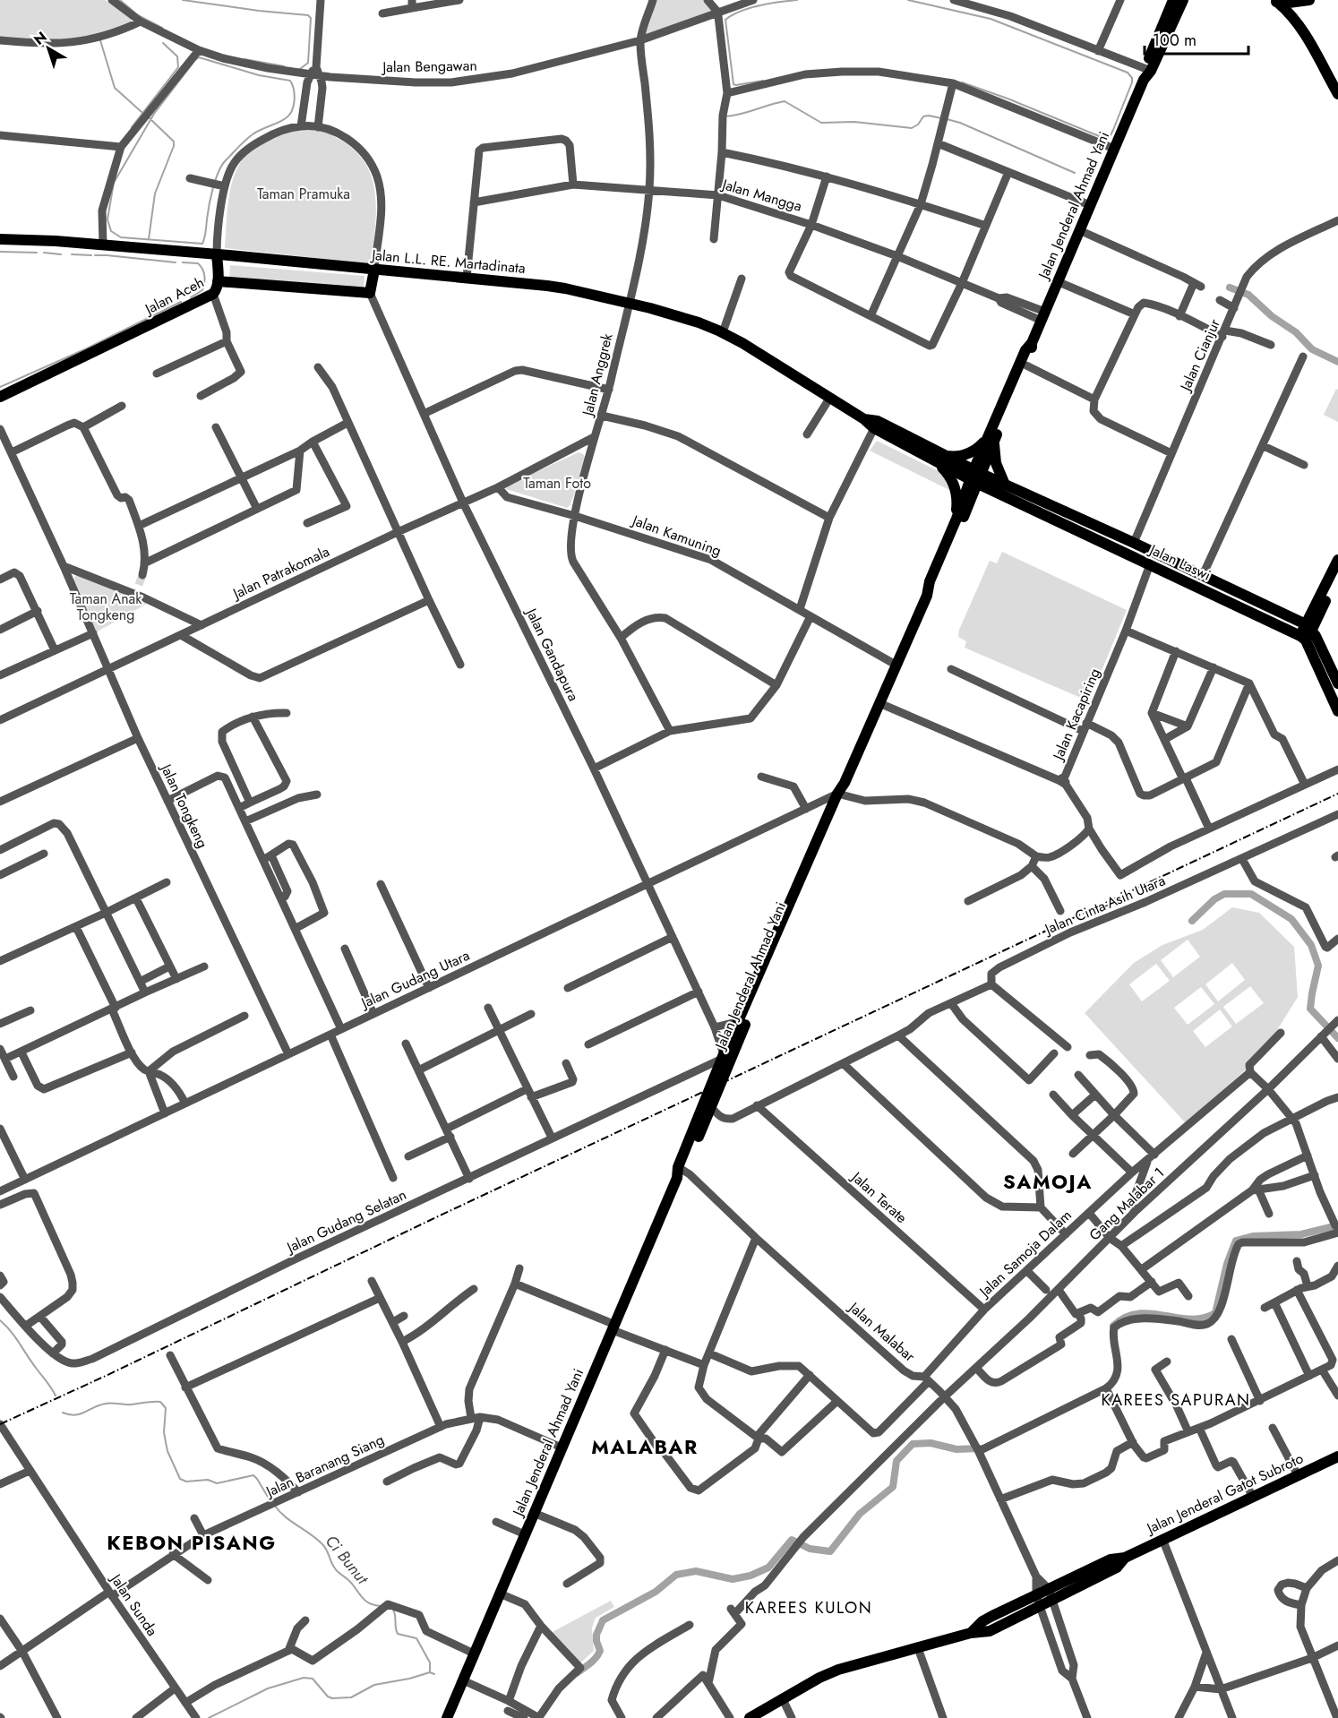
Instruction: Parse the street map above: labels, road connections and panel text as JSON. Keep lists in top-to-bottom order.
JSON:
{
  "streets": {
    "main road": [
      "Jalan Jenderal Ahmad Yani",
      "Jalan L.L. RE. Martadinata",
      "Jalan Aceh",
      "Jalan Laswi",
      "Jalan Jenderal Gatot Subroto"
    ],
    "street": [
      "Jalan Bengawan",
      "Jalan Mangga",
      "Jalan Cianjur",
      "Jalan Anggrek",
      "Jalan Kamuning",
      "Jalan Patrakomala",
      "Jalan Gandapura",
      "Jalan Kacapiring",
      "Jalan Tongkeng",
      "Jalan Cinta-Asih Utara",
      "Jalan Gudang Utara",
      "Jalan Terate",
      "Gang Malabar 1",
      "Jalan Gudang Selatan",
      "Jalan Samoja Dalam",
      "Jalan Malabar",
      "Jalan Baranang Siang",
      "Jalan Sunda"
    ]
  },
  "crossings": [
    ["Jalan Bengawan", "Jalan Anggrek"],
    ["Jalan Mangga", "Jalan Jenderal Ahmad Yani"],
    ["Jalan Mangga", "Jalan Anggrek"],
    ["Jalan Jenderal Ahmad Yani", "Jalan L.L. RE. Martadinata"],
    ["Jalan Jenderal Ahmad Yani", "Jalan Kamuning"],
    ["Jalan Jenderal Ahmad Yani", "Jalan Laswi"],
    ["Jalan Jenderal Ahmad Yani", "Jalan Gandapura"],
    ["Jalan Jenderal Ahmad Yani", "Jalan Kacapiring"],
    ["Jalan Jenderal Ahmad Yani", "Jalan Gudang Utara"],
    ["Jalan Jenderal Ahmad Yani", "Jalan Gudang Selatan"],
    ["Jalan Jenderal Ahmad Yani", "Jalan Malabar"],
    ["Jalan Jenderal Ahmad Yani", "Jalan Baranang Siang"],
    ["Jalan L.L. RE. Martadinata", "Jalan Anggrek"],
    ["Jalan L.L. RE. Martadinata", "Jalan Laswi"],
    ["Jalan Aceh", "Jalan Gandapura"],
    ["Jalan Cianjur", "Jalan Laswi"],
    ["Jalan Anggrek", "Jalan Kamuning"],
    ["Jalan Anggrek", "Jalan Patrakomala"],
    ["Jalan Kamuning", "Jalan Patrakomala"],
    ["Jalan Laswi", "Jalan Kacapiring"],
    ["Jalan Patrakomala", "Jalan Gandapura"],
    ["Jalan Patrakomala", "Jalan Tongkeng"],
    ["Jalan Gandapura", "Jalan Gudang Utara"],
    ["Jalan Gandapura", "Jalan Gudang Selatan"],
    ["Jalan Tongkeng", "Jalan Gudang Utara"],
    ["Jalan Terate", "Jalan Samoja Dalam"],
    ["Gang Malabar 1", "Jalan Malabar"],
    ["Jalan Samoja Dalam", "Jalan Malabar"],
    ["Jalan Malabar", "Jalan Jenderal Gatot Subroto"],
    ["Jalan Baranang Siang", "Jalan Sunda"]
  ],
  "districts": [
    "SAMOJA",
    "KAREES SAPURAN",
    "MALABAR",
    "KEBON PISANG",
    "KAREES KULON"
  ],
  "water": ["Ci Bunut"],
  "parks": ["Taman Pramuka", "Taman Foto", "Taman Anak Tongkeng"],
  "scale_bar": "100 m",
  "north": "top left"
}
